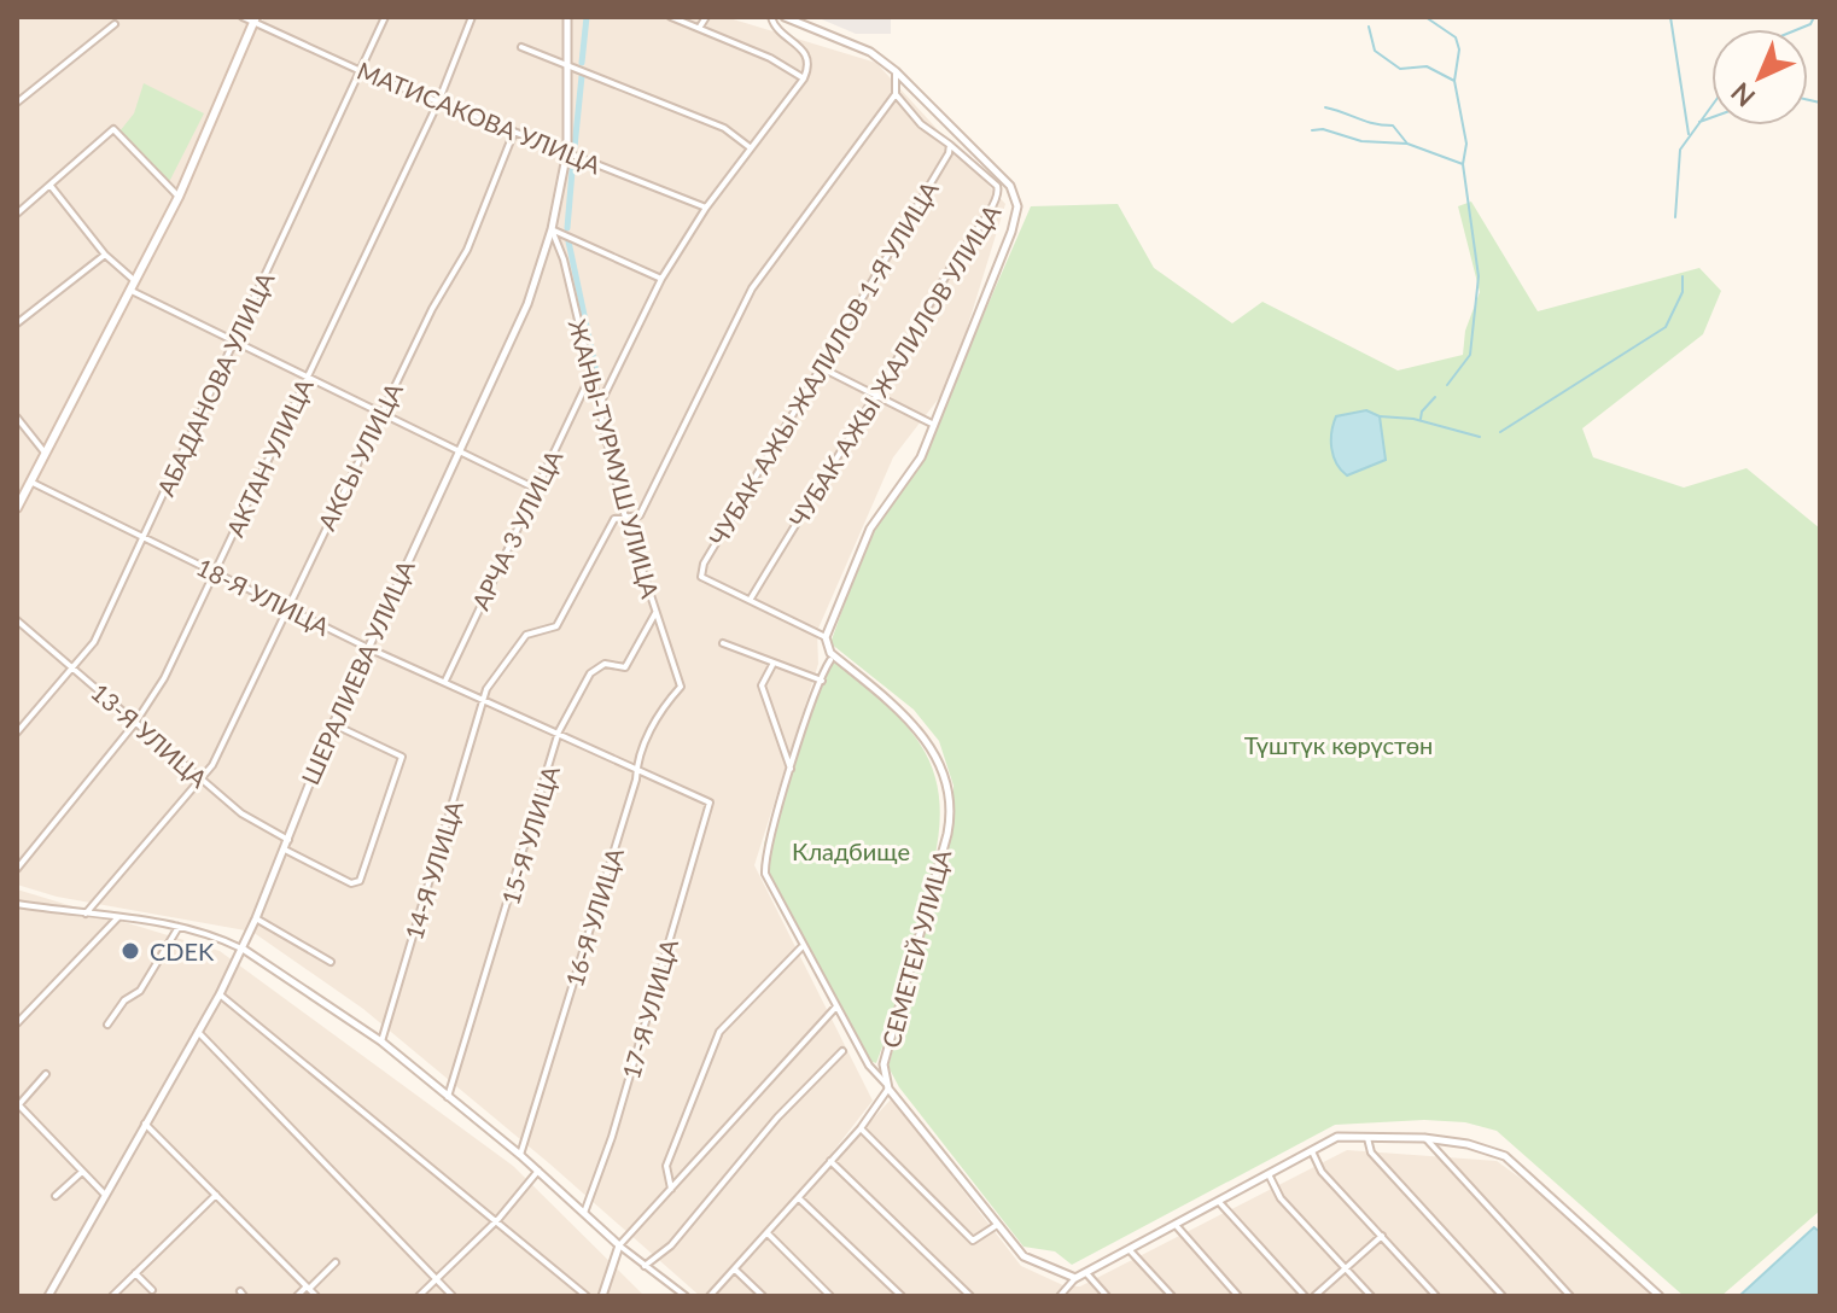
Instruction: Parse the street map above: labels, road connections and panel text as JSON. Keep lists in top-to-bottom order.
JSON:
{
  "streets": {
    "street": [
      "МАТИСАКОВА УЛИЦА",
      "ЧУБАК АЖЫ ЖАЛИЛОВ 1-Я УЛИЦА",
      "ЧУБАК АЖЫ ЖАЛИЛОВ УЛИЦА",
      "АБАДАНОВА УЛИЦА",
      "АКСЫ УЛИЦА",
      "АКТАН УЛИЦА",
      "ЖАНЫ-ТУРМУШ УЛИЦА",
      "АРЧА 3 УЛИЦА",
      "18-Я УЛИЦА",
      "ШЕРАЛИЕВА УЛИЦА",
      "13-Я УЛИЦА",
      "15-Я УЛИЦА",
      "14-Я УЛИЦА",
      "16-Я УЛИЦА",
      "СЕМЕТЕЙ УЛИЦА",
      "17-Я УЛИЦА"
    ]
  },
  "crossings": [
    ["МАТИСАКОВА УЛИЦА", "АБАДАНОВА УЛИЦА"],
    ["МАТИСАКОВА УЛИЦА", "АКСЫ УЛИЦА"],
    ["МАТИСАКОВА УЛИЦА", "АКТАН УЛИЦА"],
    ["МАТИСАКОВА УЛИЦА", "ШЕРАЛИЕВА УЛИЦА"],
    ["ЧУБАК АЖЫ ЖАЛИЛОВ 1-Я УЛИЦА", "ЧУБАК АЖЫ ЖАЛИЛОВ УЛИЦА"],
    ["ЧУБАК АЖЫ ЖАЛИЛОВ 1-Я УЛИЦА", "СЕМЕТЕЙ УЛИЦА"],
    ["АБАДАНОВА УЛИЦА", "18-Я УЛИЦА"],
    ["АБАДАНОВА УЛИЦА", "13-Я УЛИЦА"],
    ["АКСЫ УЛИЦА", "18-Я УЛИЦА"],
    ["АКСЫ УЛИЦА", "13-Я УЛИЦА"],
    ["АКТАН УЛИЦА", "18-Я УЛИЦА"],
    ["АКТАН УЛИЦА", "13-Я УЛИЦА"],
    ["ЖАНЫ-ТУРМУШ УЛИЦА", "АРЧА 3 УЛИЦА"],
    ["ЖАНЫ-ТУРМУШ УЛИЦА", "ШЕРАЛИЕВА УЛИЦА"],
    ["ЖАНЫ-ТУРМУШ УЛИЦА", "15-Я УЛИЦА"],
    ["ЖАНЫ-ТУРМУШ УЛИЦА", "14-Я УЛИЦА"],
    ["ЖАНЫ-ТУРМУШ УЛИЦА", "16-Я УЛИЦА"],
    ["АРЧА 3 УЛИЦА", "18-Я УЛИЦА"],
    ["18-Я УЛИЦА", "ШЕРАЛИЕВА УЛИЦА"],
    ["18-Я УЛИЦА", "15-Я УЛИЦА"],
    ["18-Я УЛИЦА", "14-Я УЛИЦА"],
    ["18-Я УЛИЦА", "16-Я УЛИЦА"],
    ["18-Я УЛИЦА", "17-Я УЛИЦА"],
    ["ШЕРАЛИЕВА УЛИЦА", "13-Я УЛИЦА"]
  ],
  "parks": ["Түштүк көрүстөн", "Кладбище"],
  "places": ["CDEK"],
  "north": "bottom left"
}
